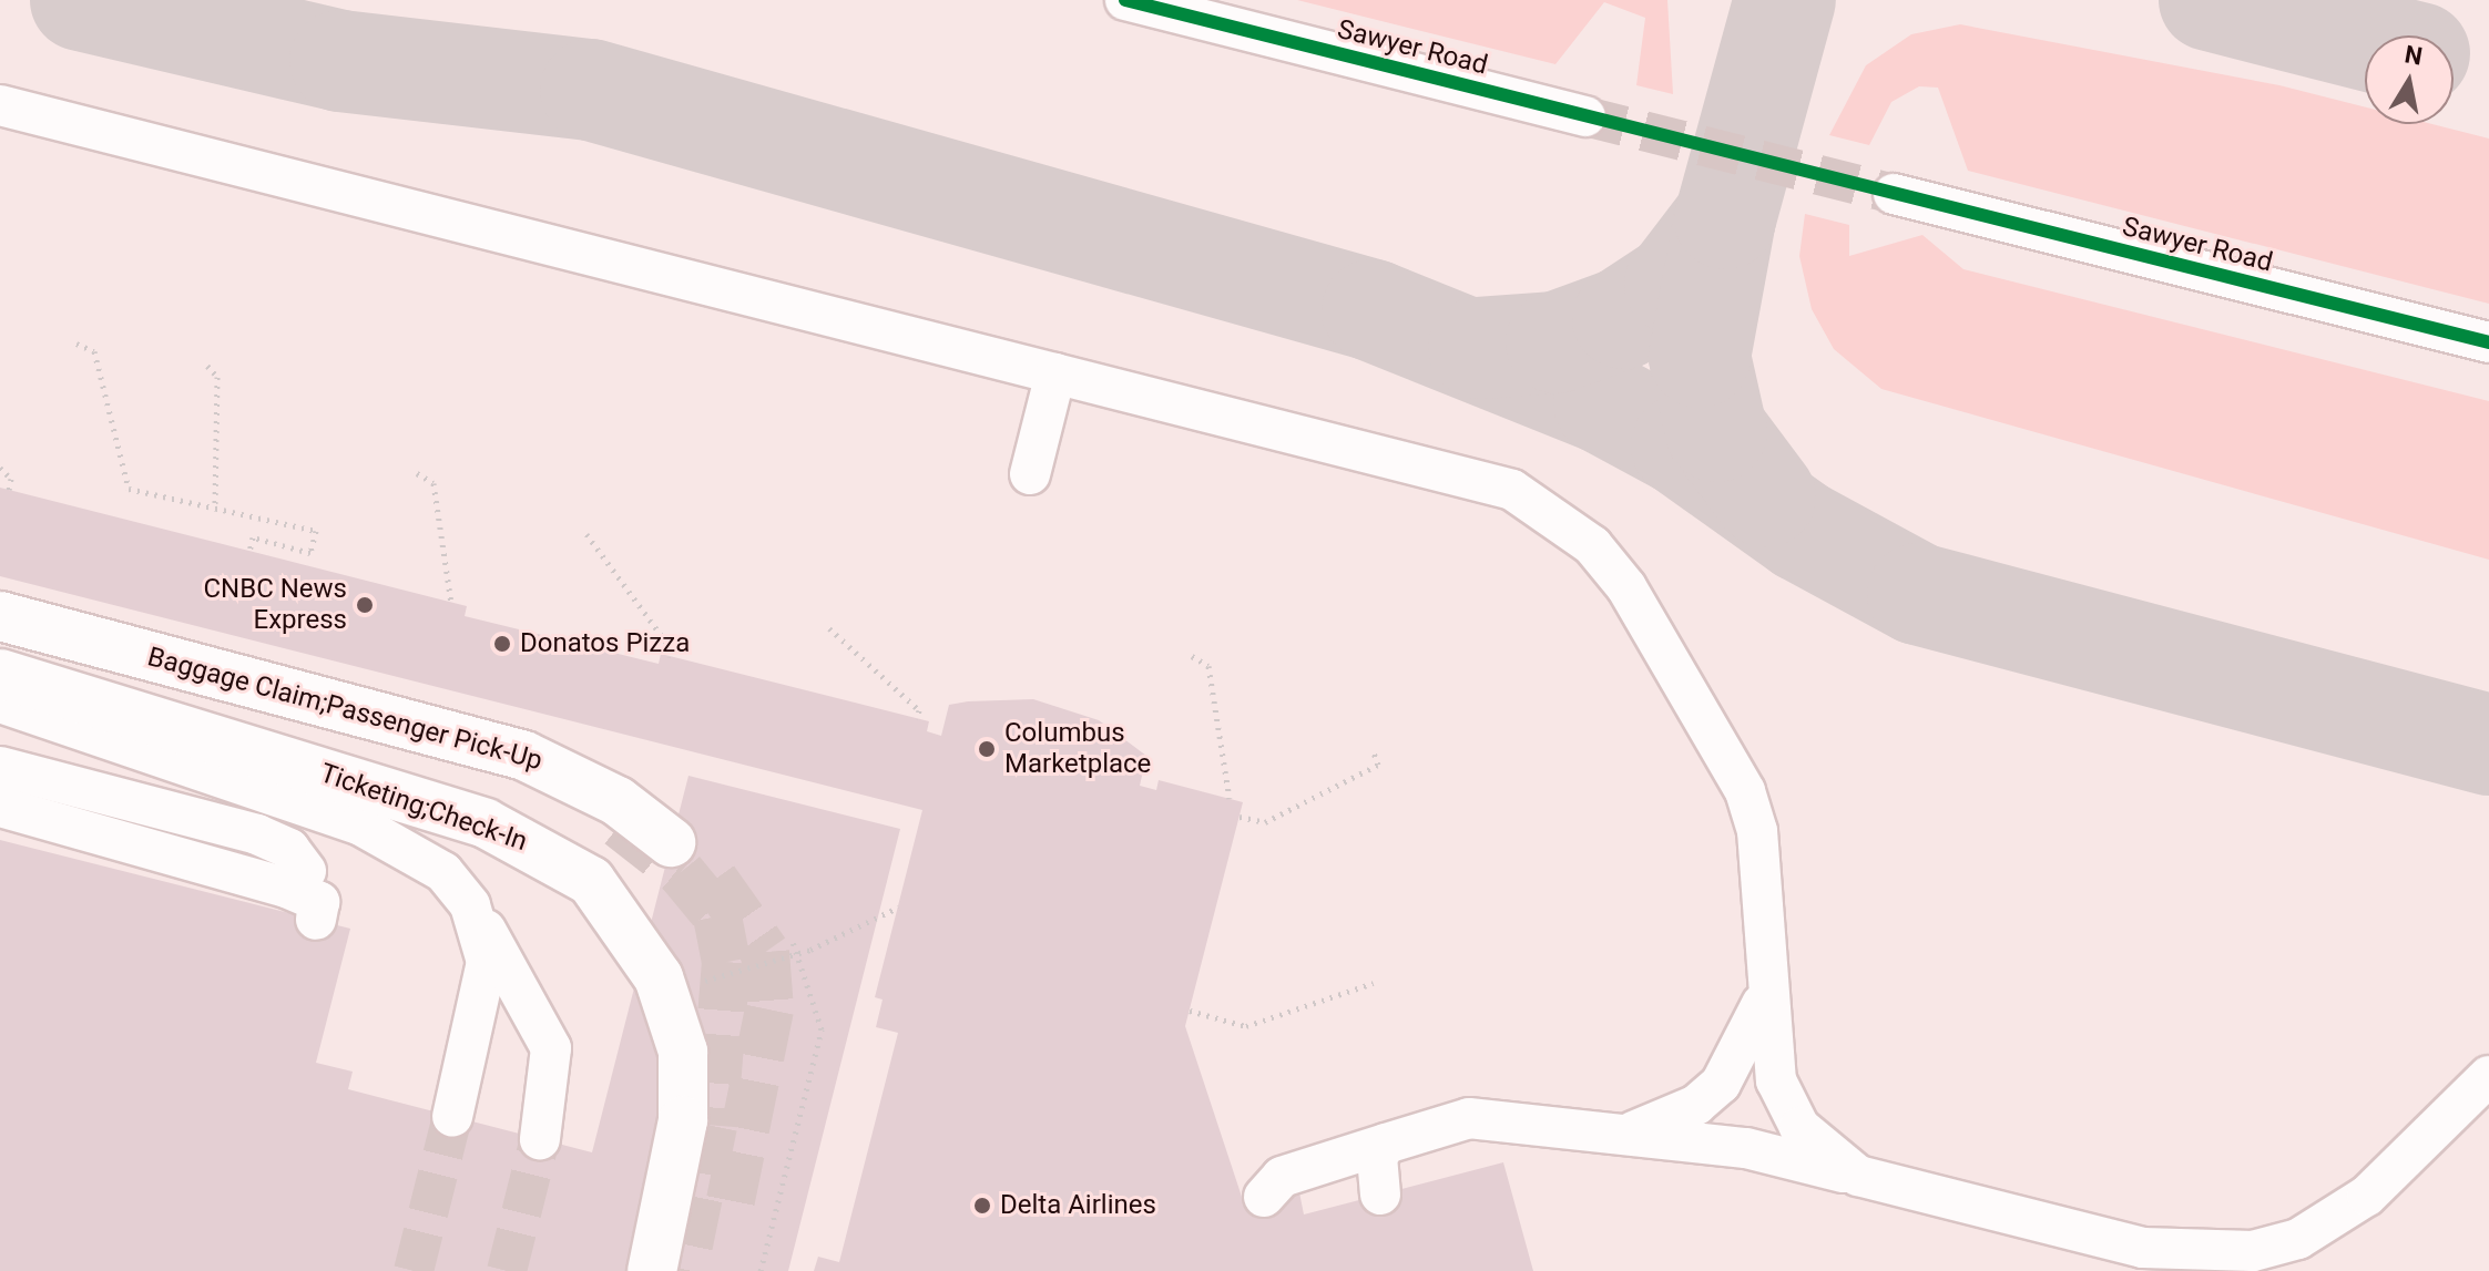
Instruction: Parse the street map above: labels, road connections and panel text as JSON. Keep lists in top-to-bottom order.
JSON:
{
  "streets": {
    "main road": ["Baggage Claim;Passenger Pick-Up", "Ticketing;Check-In"],
    "street": ["Sawyer Road"]
  },
  "places": [
    "CNBC News Express",
    "Donatos Pizza",
    "Columbus Marketplace",
    "Delta Airlines"
  ],
  "north": "top"
}
